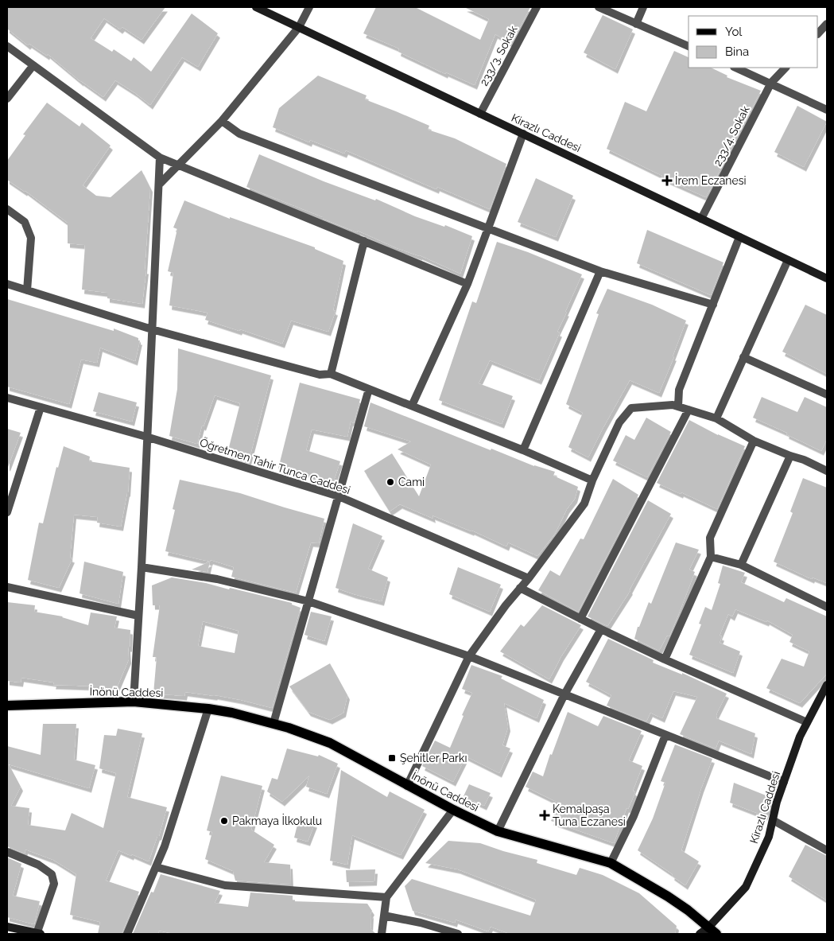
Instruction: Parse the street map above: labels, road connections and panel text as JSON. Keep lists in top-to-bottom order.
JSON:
{
  "streets": {
    "main road": ["Kirazlı Caddesi", "İnönü Caddesi"],
    "street": ["233/3. Sokak", "233/4. Sokak", "Öğretmen Tahir Tunca Caddesi"]
  },
  "crossings": [
    ["233/3. Sokak", "Kirazlı Caddesi"],
    ["Kirazlı Caddesi", "233/4. Sokak"],
    ["Kirazlı Caddesi", "İnönü Caddesi"]
  ],
  "places": {
    "health": ["İrem Eczanesi", "Kemalpaşa Tuna Eczanesi"],
    "other": ["Cami", "Pakmaya İlkokulu"],
    "transit": ["Şehitler Parkı"]
  },
  "legend": ["Yol", "Bina"]
}
